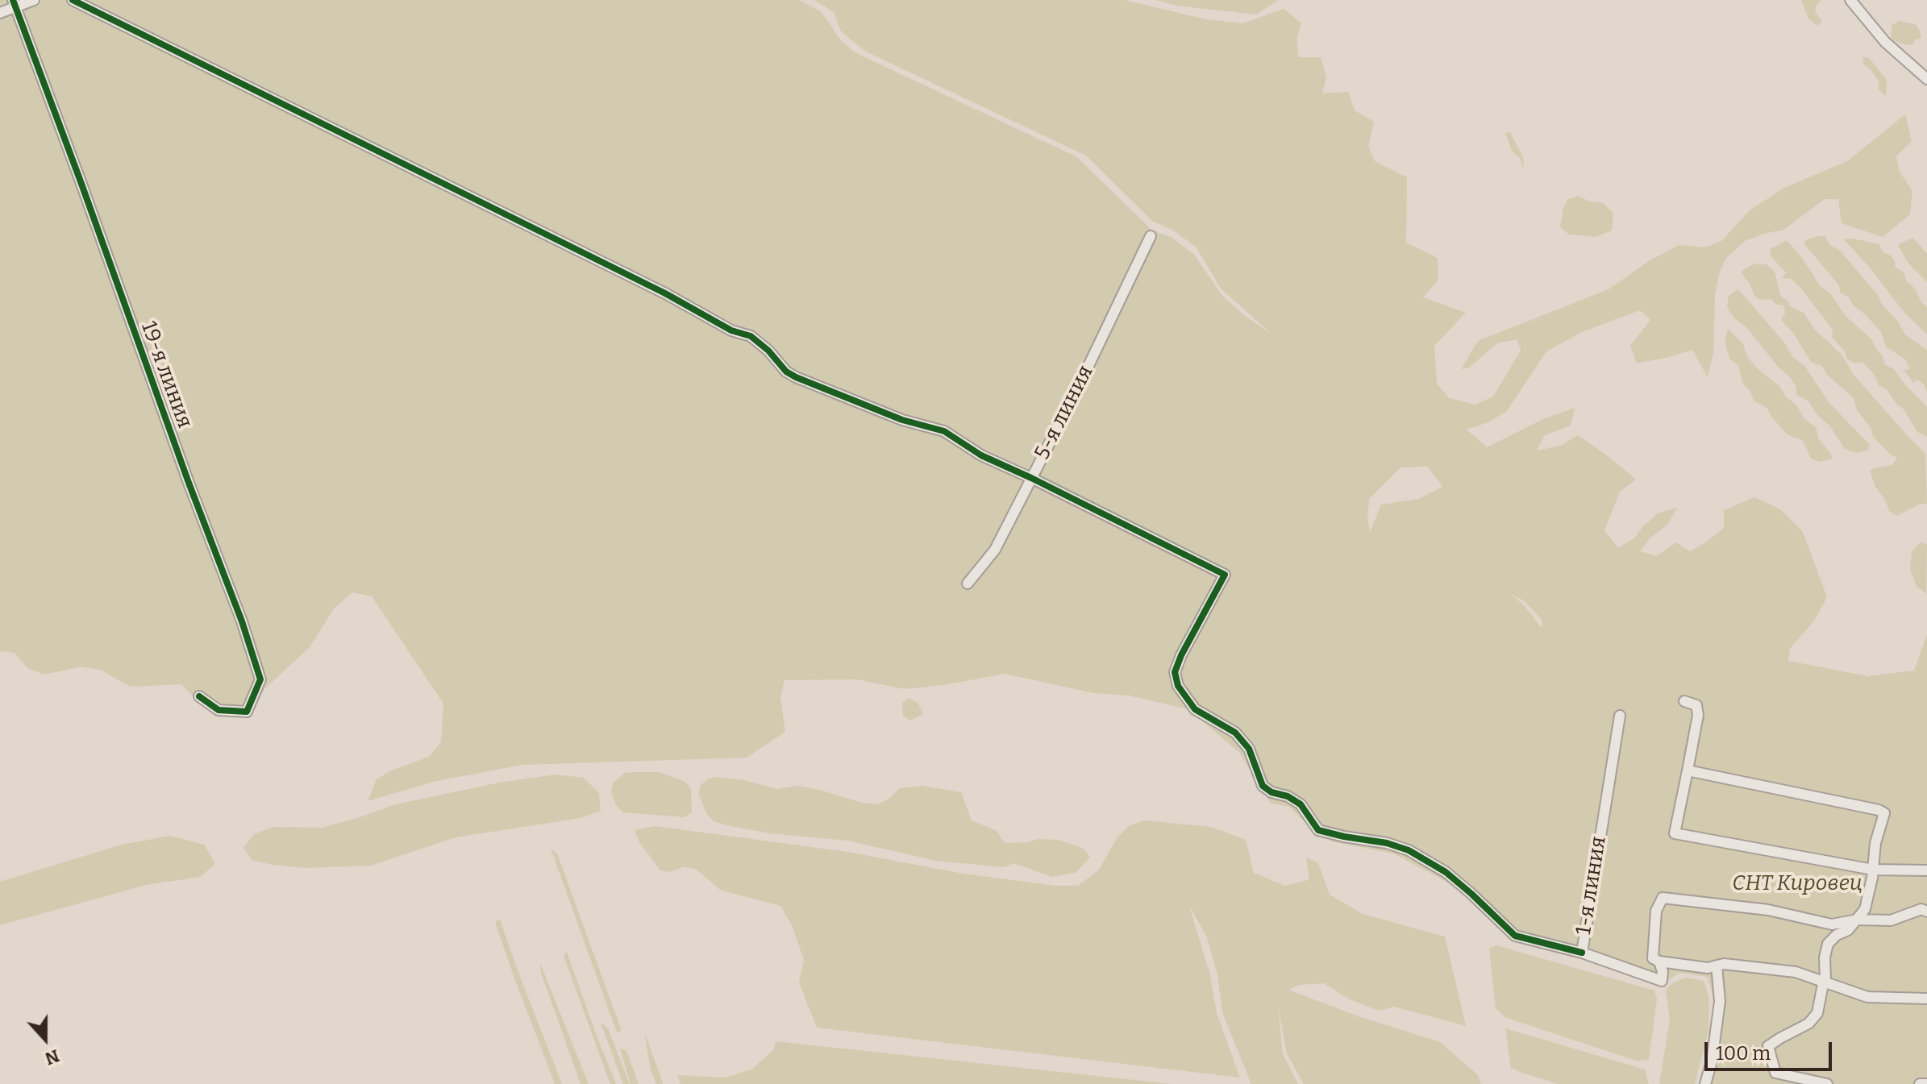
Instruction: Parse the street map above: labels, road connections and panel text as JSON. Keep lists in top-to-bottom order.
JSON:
{
  "streets": {
    "street": ["19-я линия", "5-я линия", "1-я линия"]
  },
  "parks": ["СНТ Кировец"],
  "scale_bar": "100 m",
  "north": "bottom"
}
